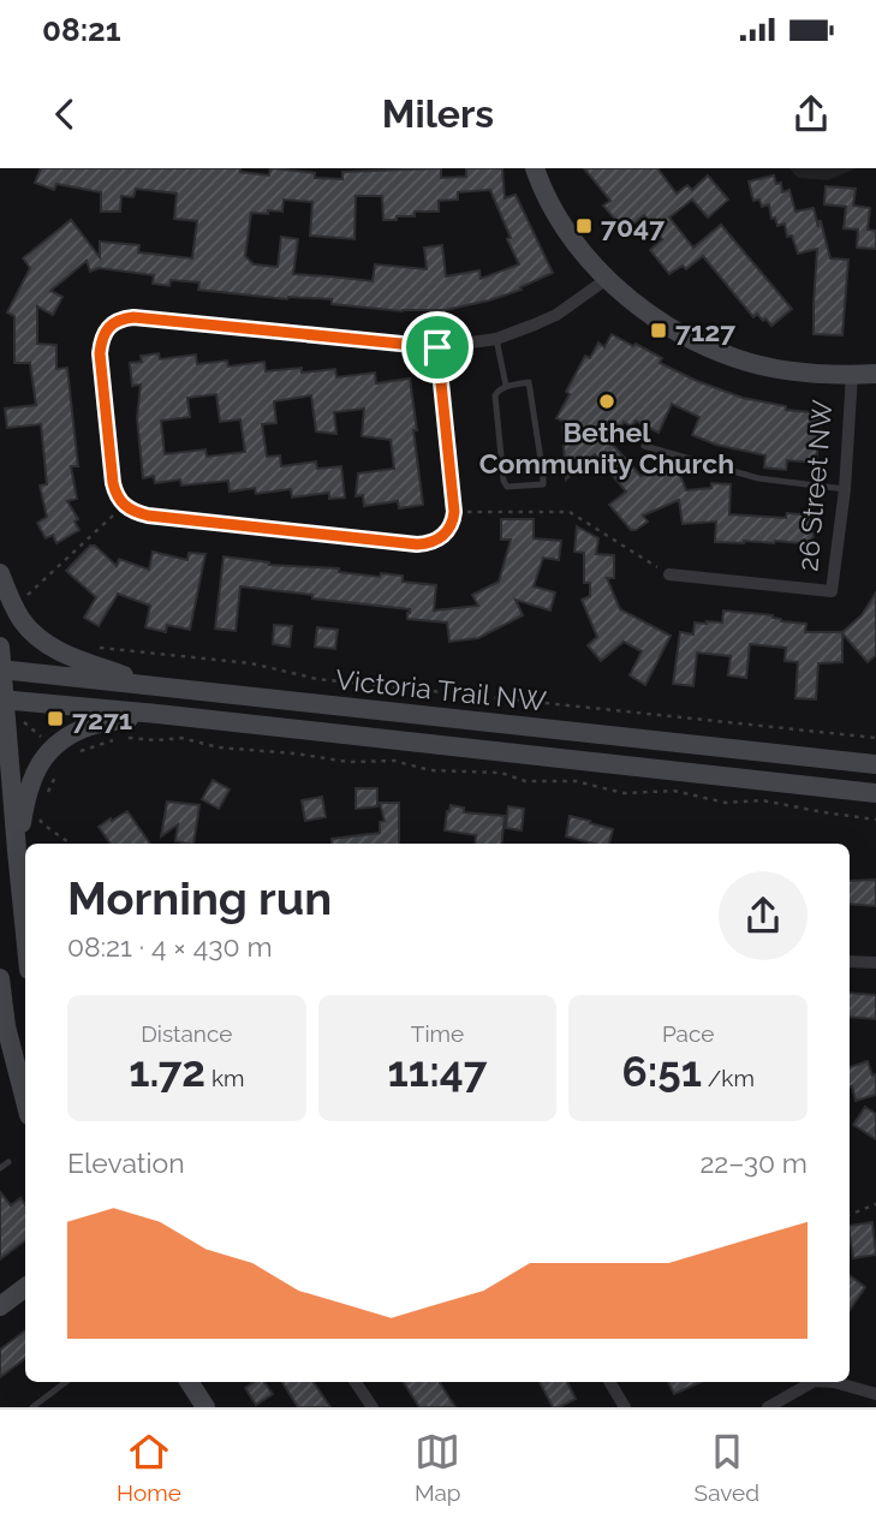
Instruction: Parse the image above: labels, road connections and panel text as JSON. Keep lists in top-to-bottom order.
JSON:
{
  "streets": {
    "main road": ["26 Street NW", "Victoria Trail NW"]
  },
  "places": {
    "transit": ["7047", "7127", "7271"],
    "other": ["Bethel Community Church"]
  },
  "page": {
    "status": "08:21",
    "header": "Milers",
    "heading": ["Morning run", "08:21 · 4 × 430 m"],
    "stats": [
      ["Distance", "1.72 km"],
      ["Time", "11:47"],
      ["Pace", "6:51 /km"]
    ],
    "chart": ["Elevation", "22–30 m"],
    "tabs": ["Home", "Map", "Saved"]
  }
}
